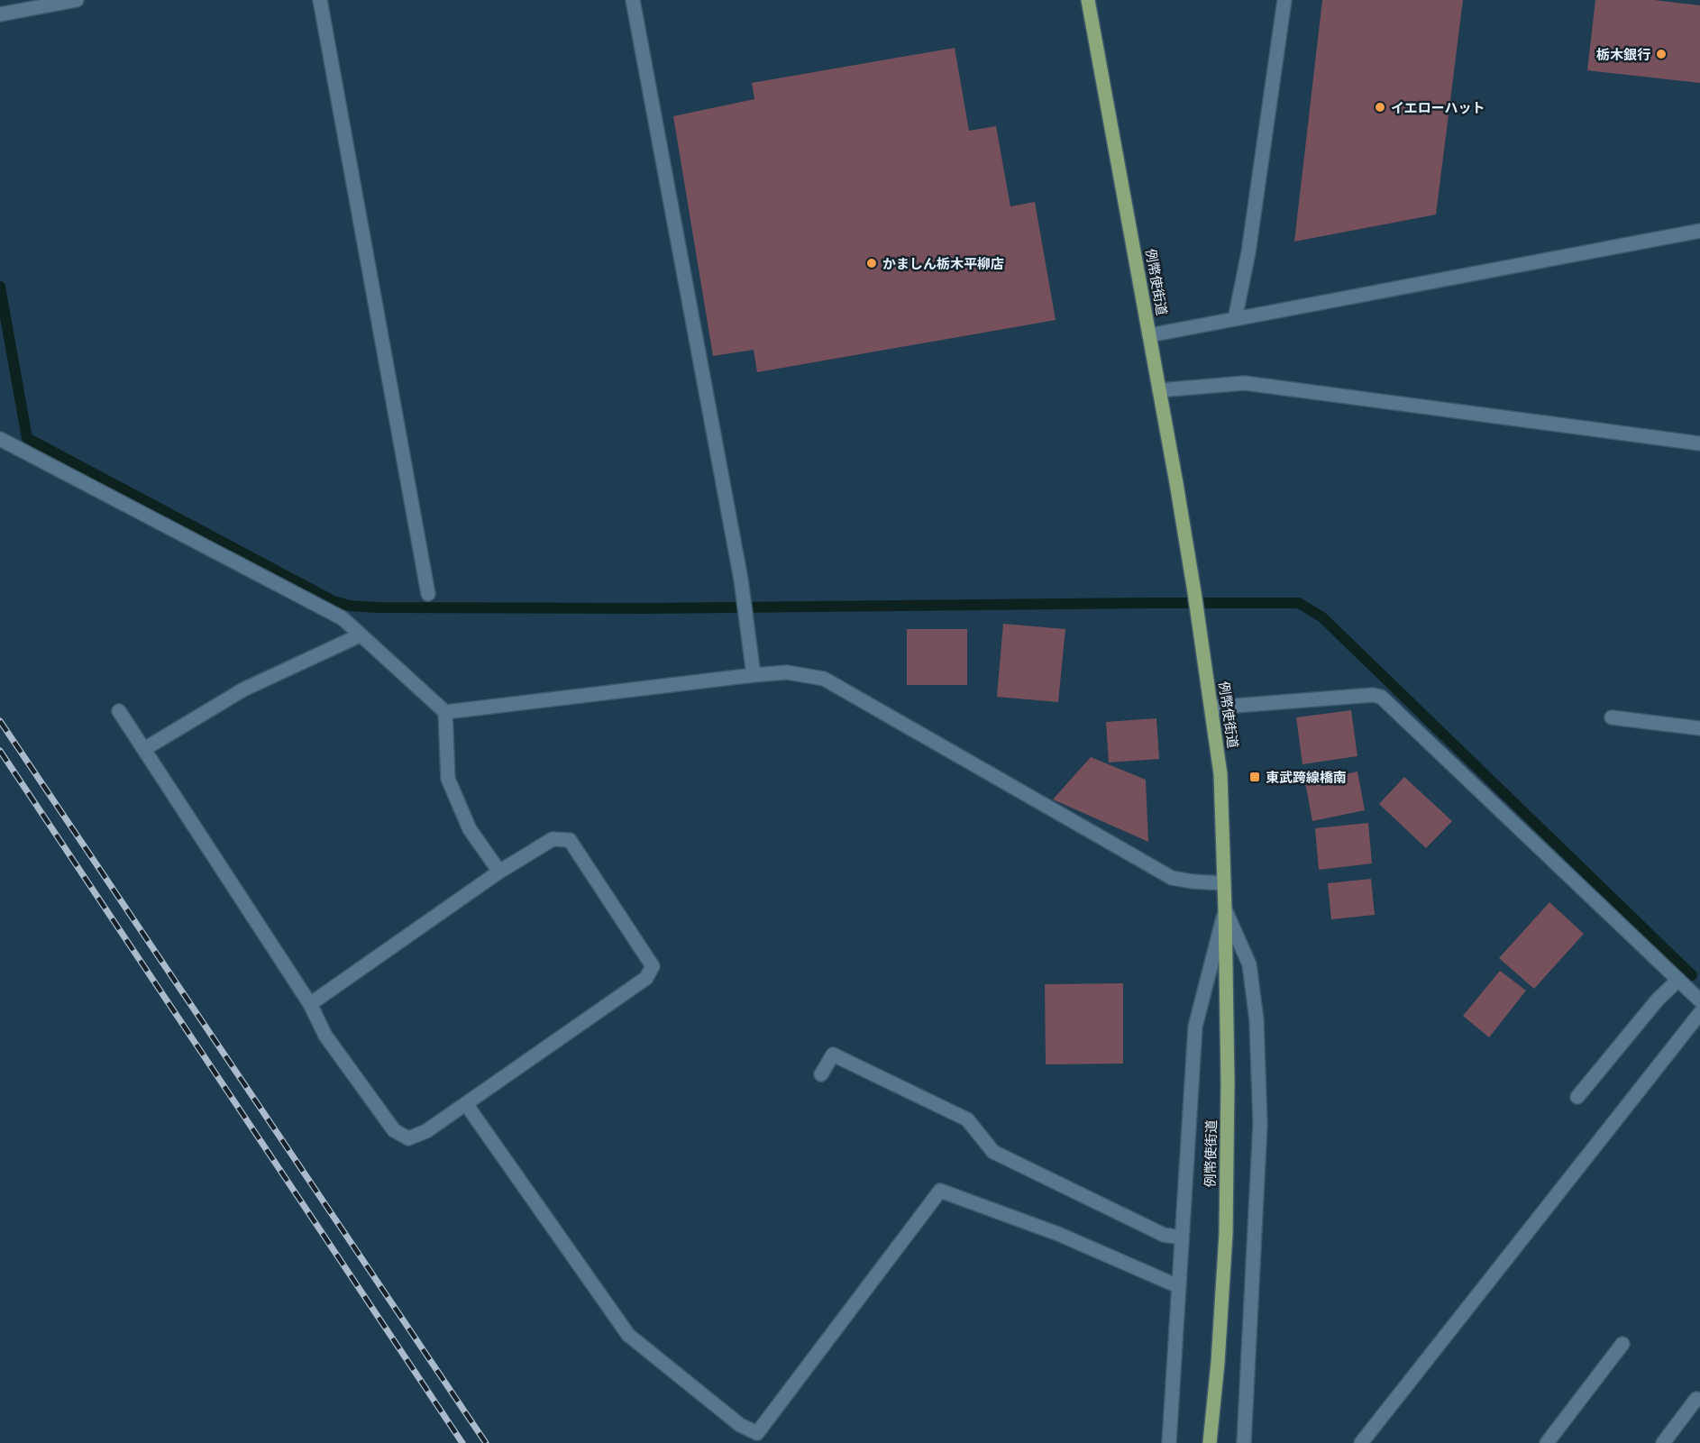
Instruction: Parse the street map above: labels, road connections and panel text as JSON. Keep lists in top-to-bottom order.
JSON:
{
  "streets": {
    "main road": ["例幣使街道"]
  },
  "places": {
    "other": ["栃木銀行", "イエローハット", "かましん栃木平柳店"],
    "transit": ["東武跨線橋南"]
  }
}
